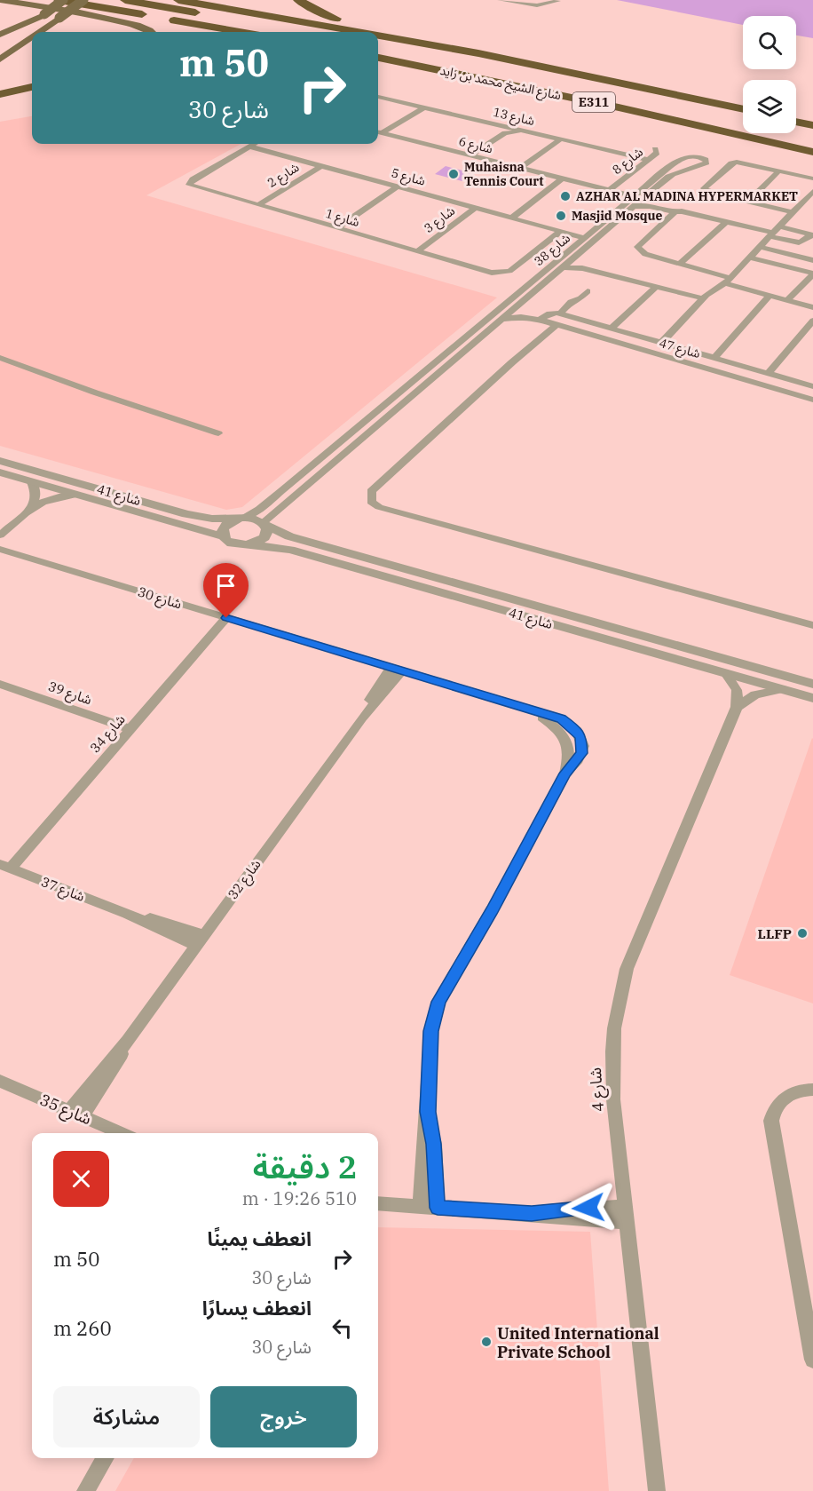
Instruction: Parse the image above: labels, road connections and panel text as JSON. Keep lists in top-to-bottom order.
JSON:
{
  "streets": {
    "highway": ["شارع الشيخ محمد بن زايد", "E311"],
    "street": [
      "شارع 13",
      "شارع 6",
      "شارع 8",
      "شارع 2",
      "شارع 5",
      "شارع 1",
      "شارع 3",
      "شارع 38",
      "شارع 47",
      "شارع 41",
      "شارع 30",
      "شارع 39",
      "شارع 34",
      "شارع 32",
      "شارع 37",
      "شارع 4",
      "شارع 35"
    ]
  },
  "crossings": [
    ["شارع 13", "شارع 8"],
    ["شارع 6", "شارع 8"],
    ["شارع 6", "شارع 38"],
    ["شارع 2", "شارع 5"],
    ["شارع 2", "شارع 1"],
    ["شارع 5", "شارع 1"],
    ["شارع 5", "شارع 3"],
    ["شارع 5", "شارع 38"],
    ["شارع 1", "شارع 3"],
    ["شارع 38", "شارع 47"],
    ["شارع 38", "شارع 41"],
    ["شارع 30", "شارع 34"],
    ["شارع 30", "شارع 32"],
    ["شارع 39", "شارع 34"],
    ["شارع 34", "شارع 37"],
    ["شارع 32", "شارع 37"],
    ["شارع 32", "شارع 35"]
  ],
  "places": [
    "Muhaisna Tennis Court",
    "AZHAR AL MADINA HYPERMARKET",
    "Masjid Mosque",
    "LLFP",
    "United International Private School"
  ],
  "page": {
    "turn": ["50 m", "شارع 30"],
    "heading": ["2 دقيقة", "510 m · 19:26"],
    "list": [
      {
        "name": "انعطف يمينًا",
        "note": "شارع 30",
        "value": "50 m"
      },
      {
        "name": "انعطف يسارًا",
        "note": "شارع 30",
        "value": "260 m"
      }
    ],
    "buttons": ["خروج", "مشاركة"]
  }
}
